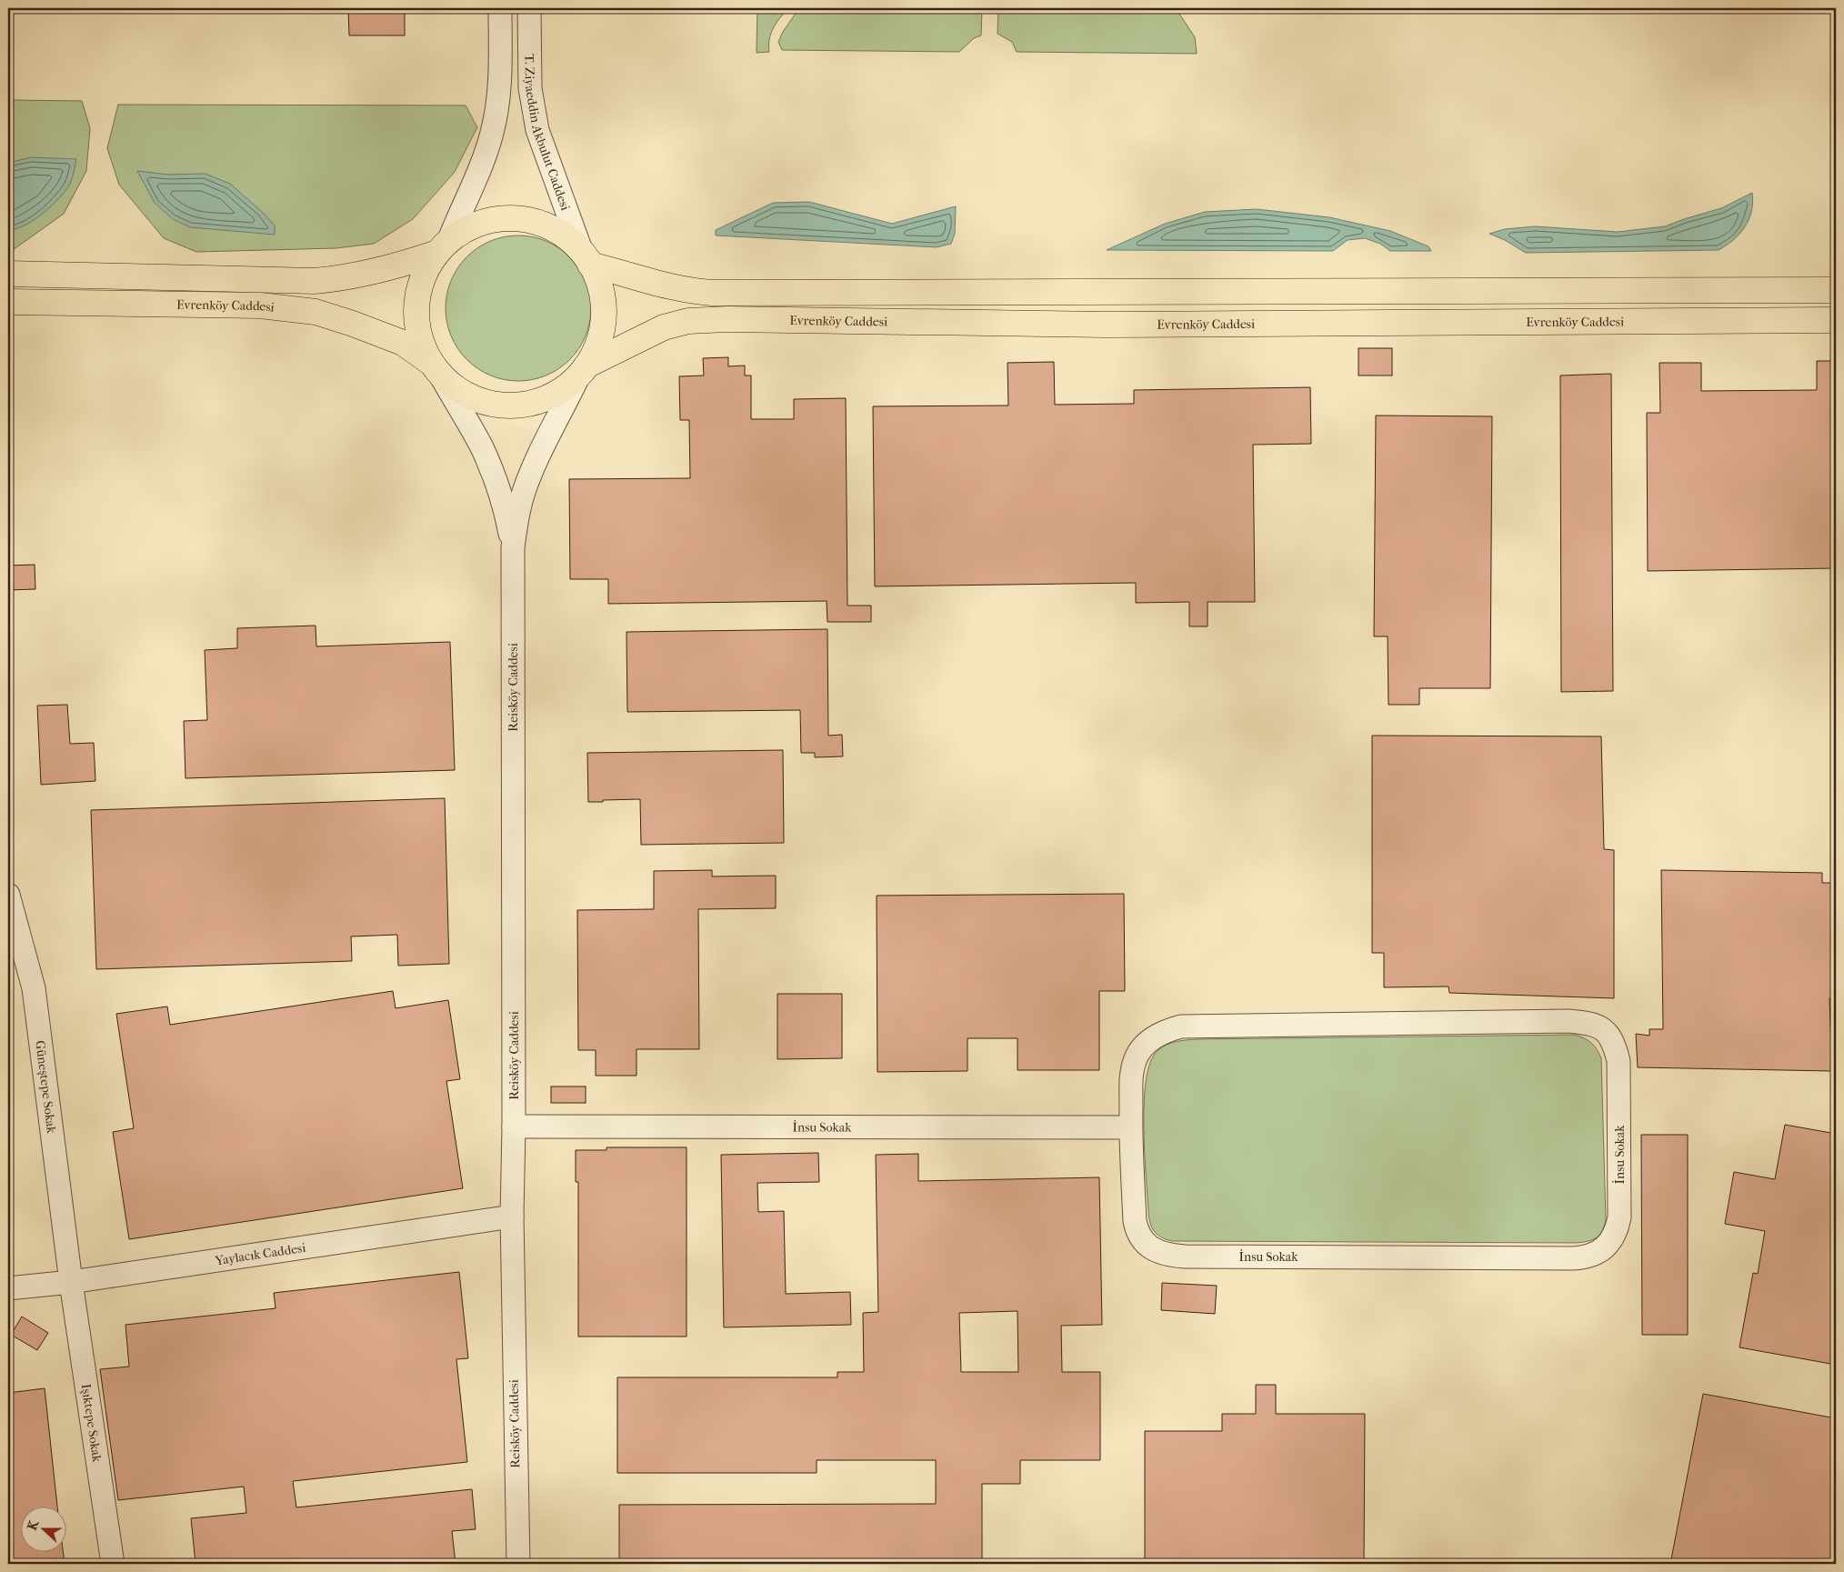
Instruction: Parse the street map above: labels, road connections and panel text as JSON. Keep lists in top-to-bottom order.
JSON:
{
  "streets": {
    "main road": ["Evrenköy Caddesi"],
    "street": [
      "T. Ziyaeddin Akbulut Caddesi",
      "Reisköy Caddesi",
      "Güneştepe Sokak",
      "İnsu Sokak",
      "Yaylacık Caddesi",
      "Işıktepe Sokak"
    ]
  },
  "crossings": [
    ["Evrenköy Caddesi", "Reisköy Caddesi"],
    ["Reisköy Caddesi", "İnsu Sokak"],
    ["Reisköy Caddesi", "Yaylacık Caddesi"],
    ["Güneştepe Sokak", "Yaylacık Caddesi"],
    ["Güneştepe Sokak", "Işıktepe Sokak"],
    ["Yaylacık Caddesi", "Işıktepe Sokak"]
  ],
  "north": "left"
}
